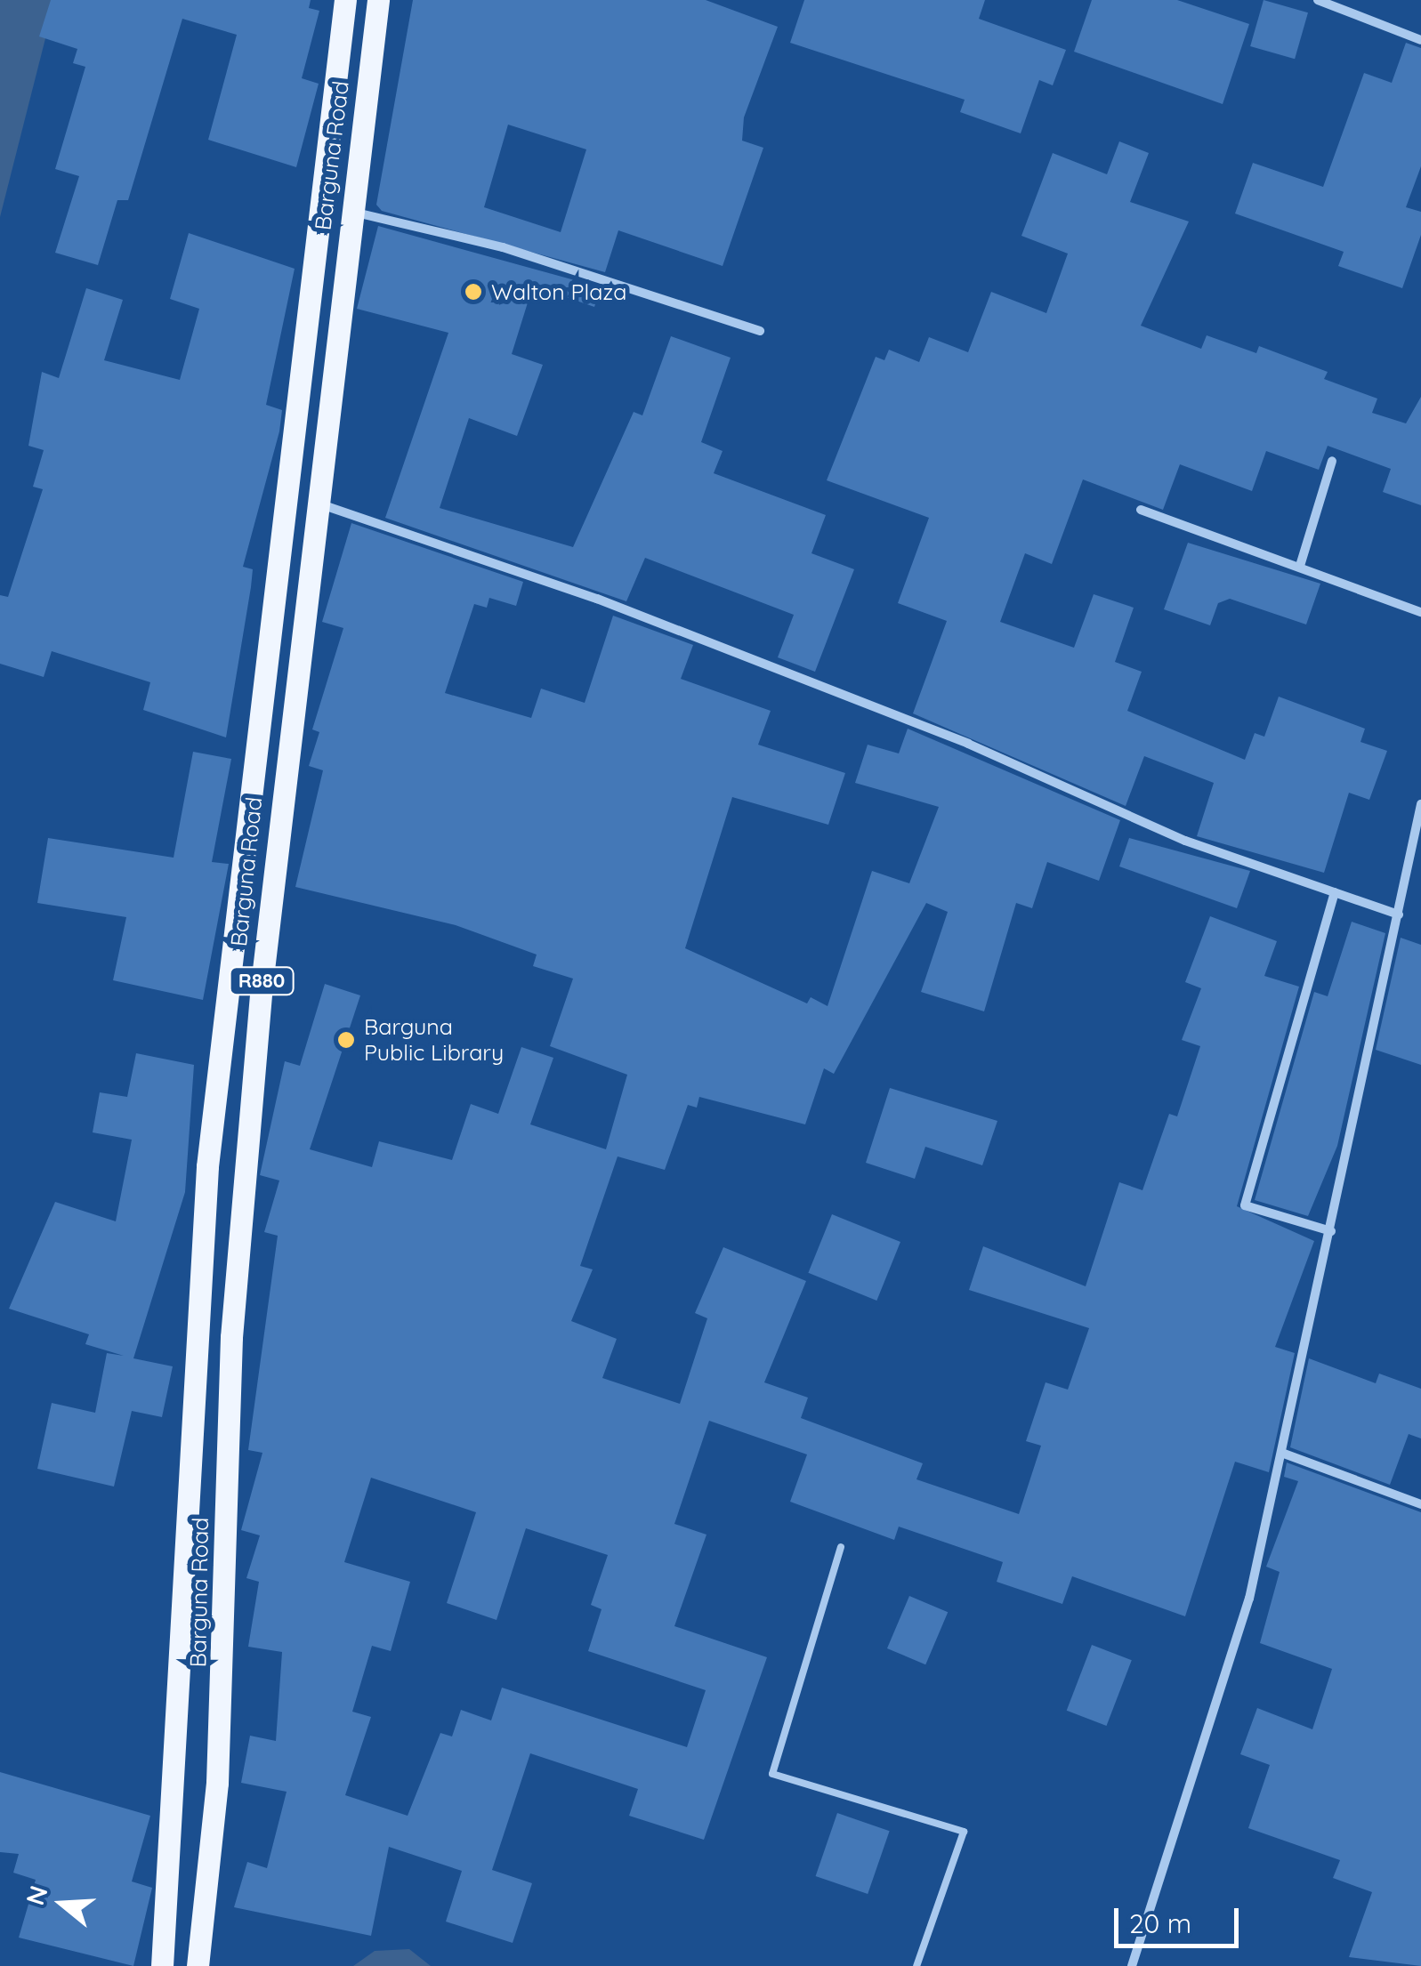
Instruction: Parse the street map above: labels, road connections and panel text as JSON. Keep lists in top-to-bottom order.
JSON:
{
  "streets": {
    "main road": ["Barguna Road", "R880"]
  },
  "places": ["Walton Plaza", "Barguna Public Library"],
  "scale_bar": "20 m",
  "north": "left"
}
